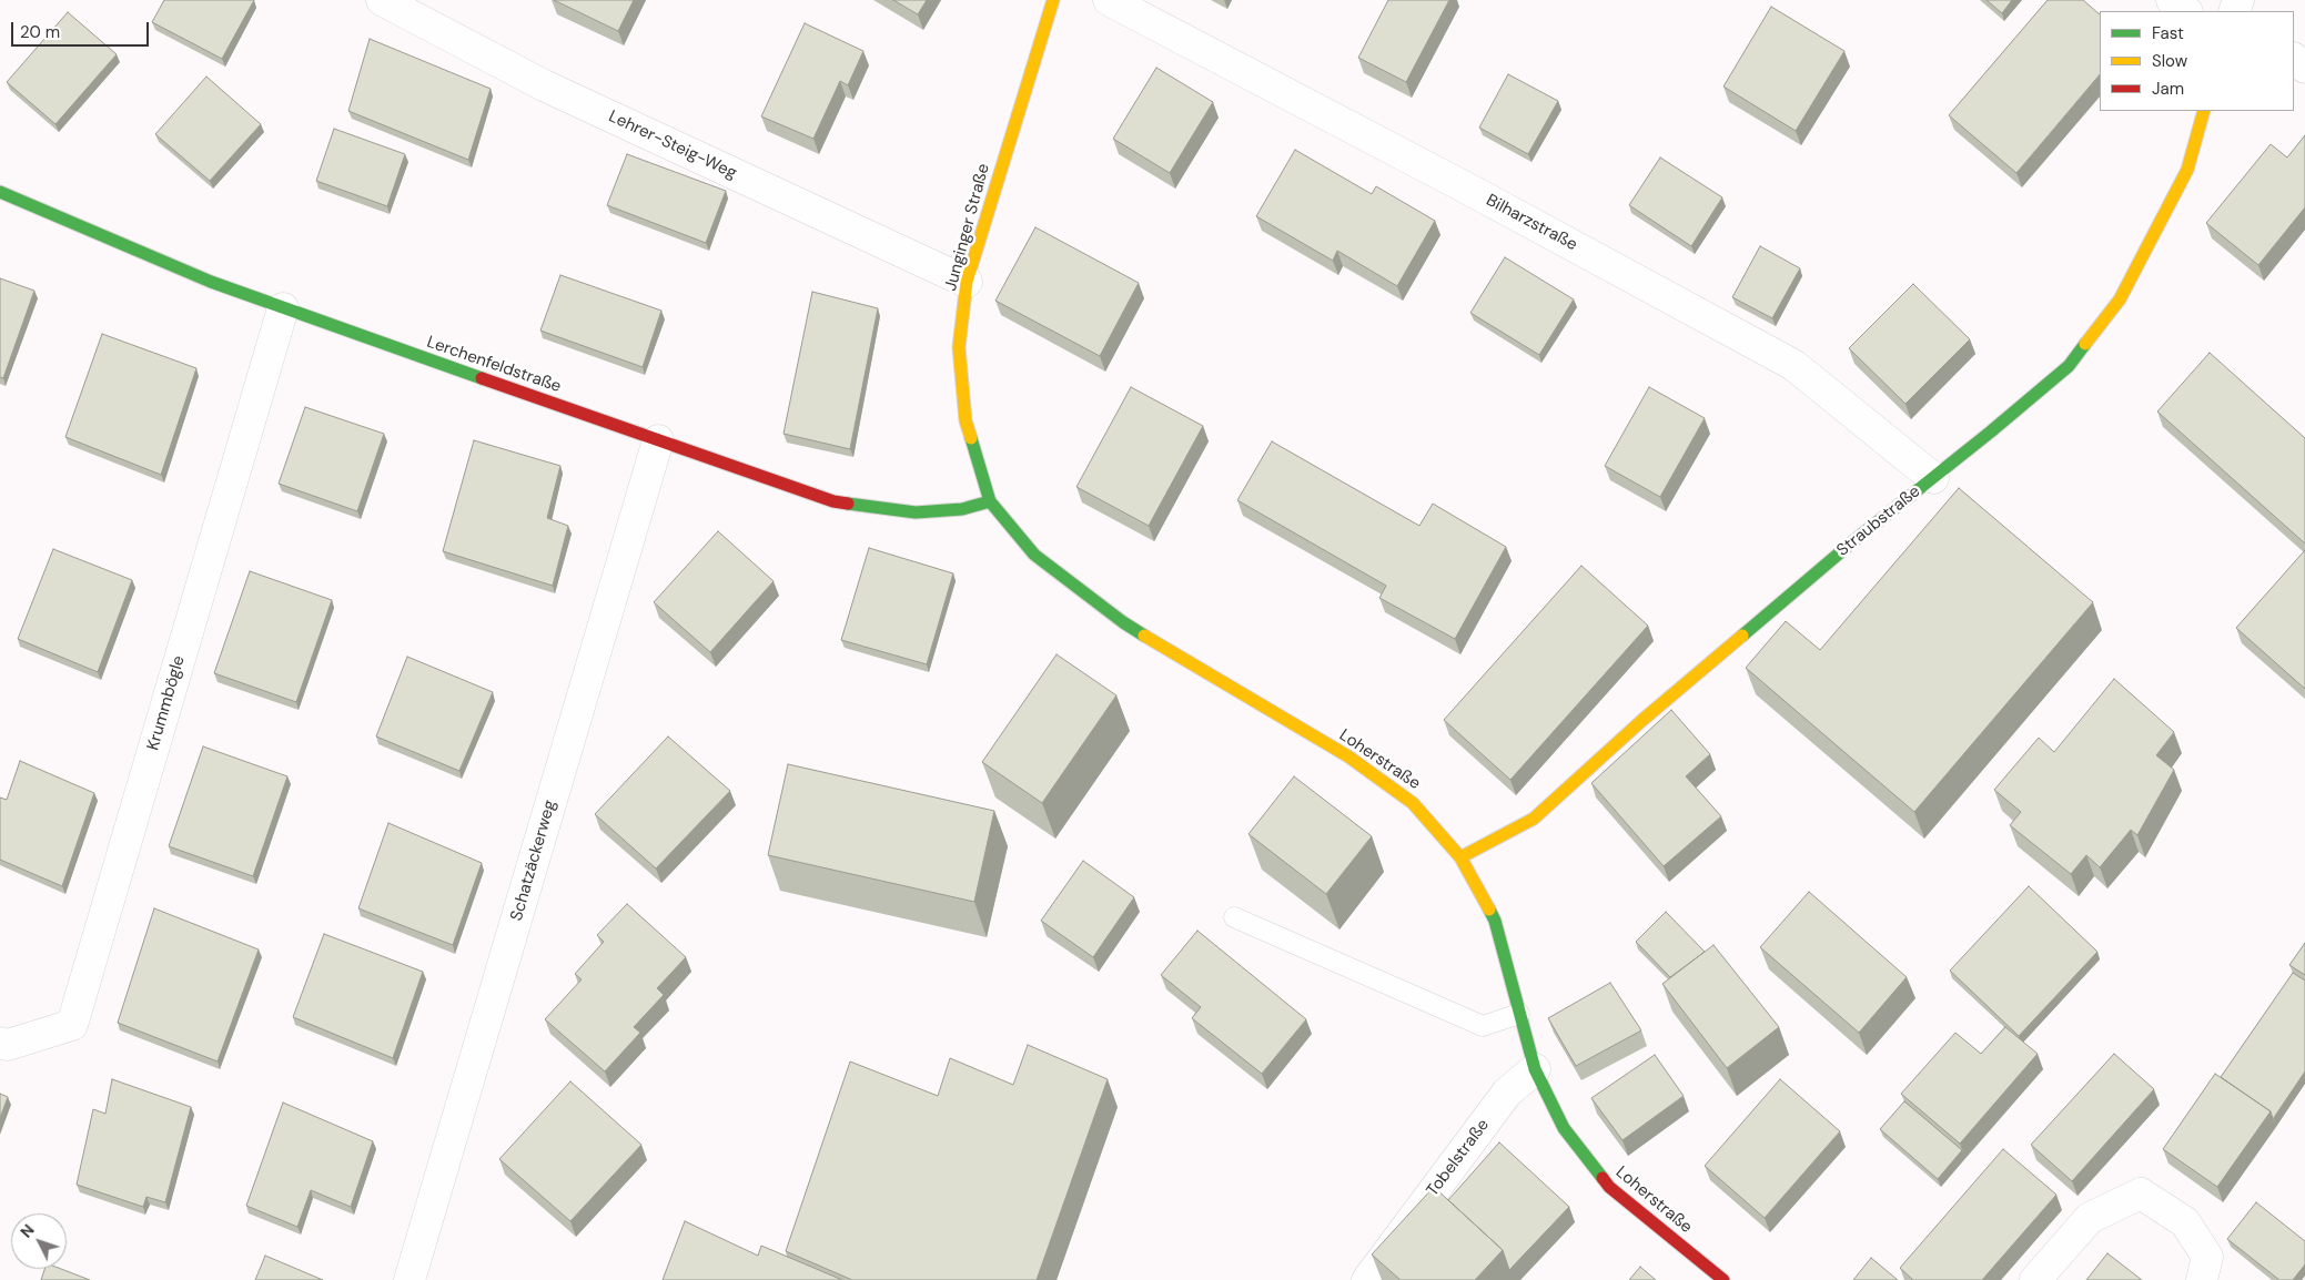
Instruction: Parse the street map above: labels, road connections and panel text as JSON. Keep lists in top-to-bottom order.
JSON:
{
  "streets": {
    "street": [
      "Lehrer-Steig-Weg",
      "Bilharzstraße",
      "Junginger Straße",
      "Lerchenfeldstraße",
      "Straubstraße",
      "Krummbögle",
      "Loherstraße",
      "Schatzäckerweg",
      "Tobelstraße"
    ]
  },
  "crossings": [
    ["Lehrer-Steig-Weg", "Junginger Straße"],
    ["Bilharzstraße", "Straubstraße"],
    ["Junginger Straße", "Lerchenfeldstraße"],
    ["Junginger Straße", "Loherstraße"],
    ["Lerchenfeldstraße", "Krummbögle"],
    ["Lerchenfeldstraße", "Loherstraße"],
    ["Lerchenfeldstraße", "Schatzäckerweg"],
    ["Straubstraße", "Loherstraße"],
    ["Loherstraße", "Tobelstraße"]
  ],
  "legend": ["Fast", "Slow", "Jam"],
  "scale_bar": "20 m",
  "north": "top left"
}
